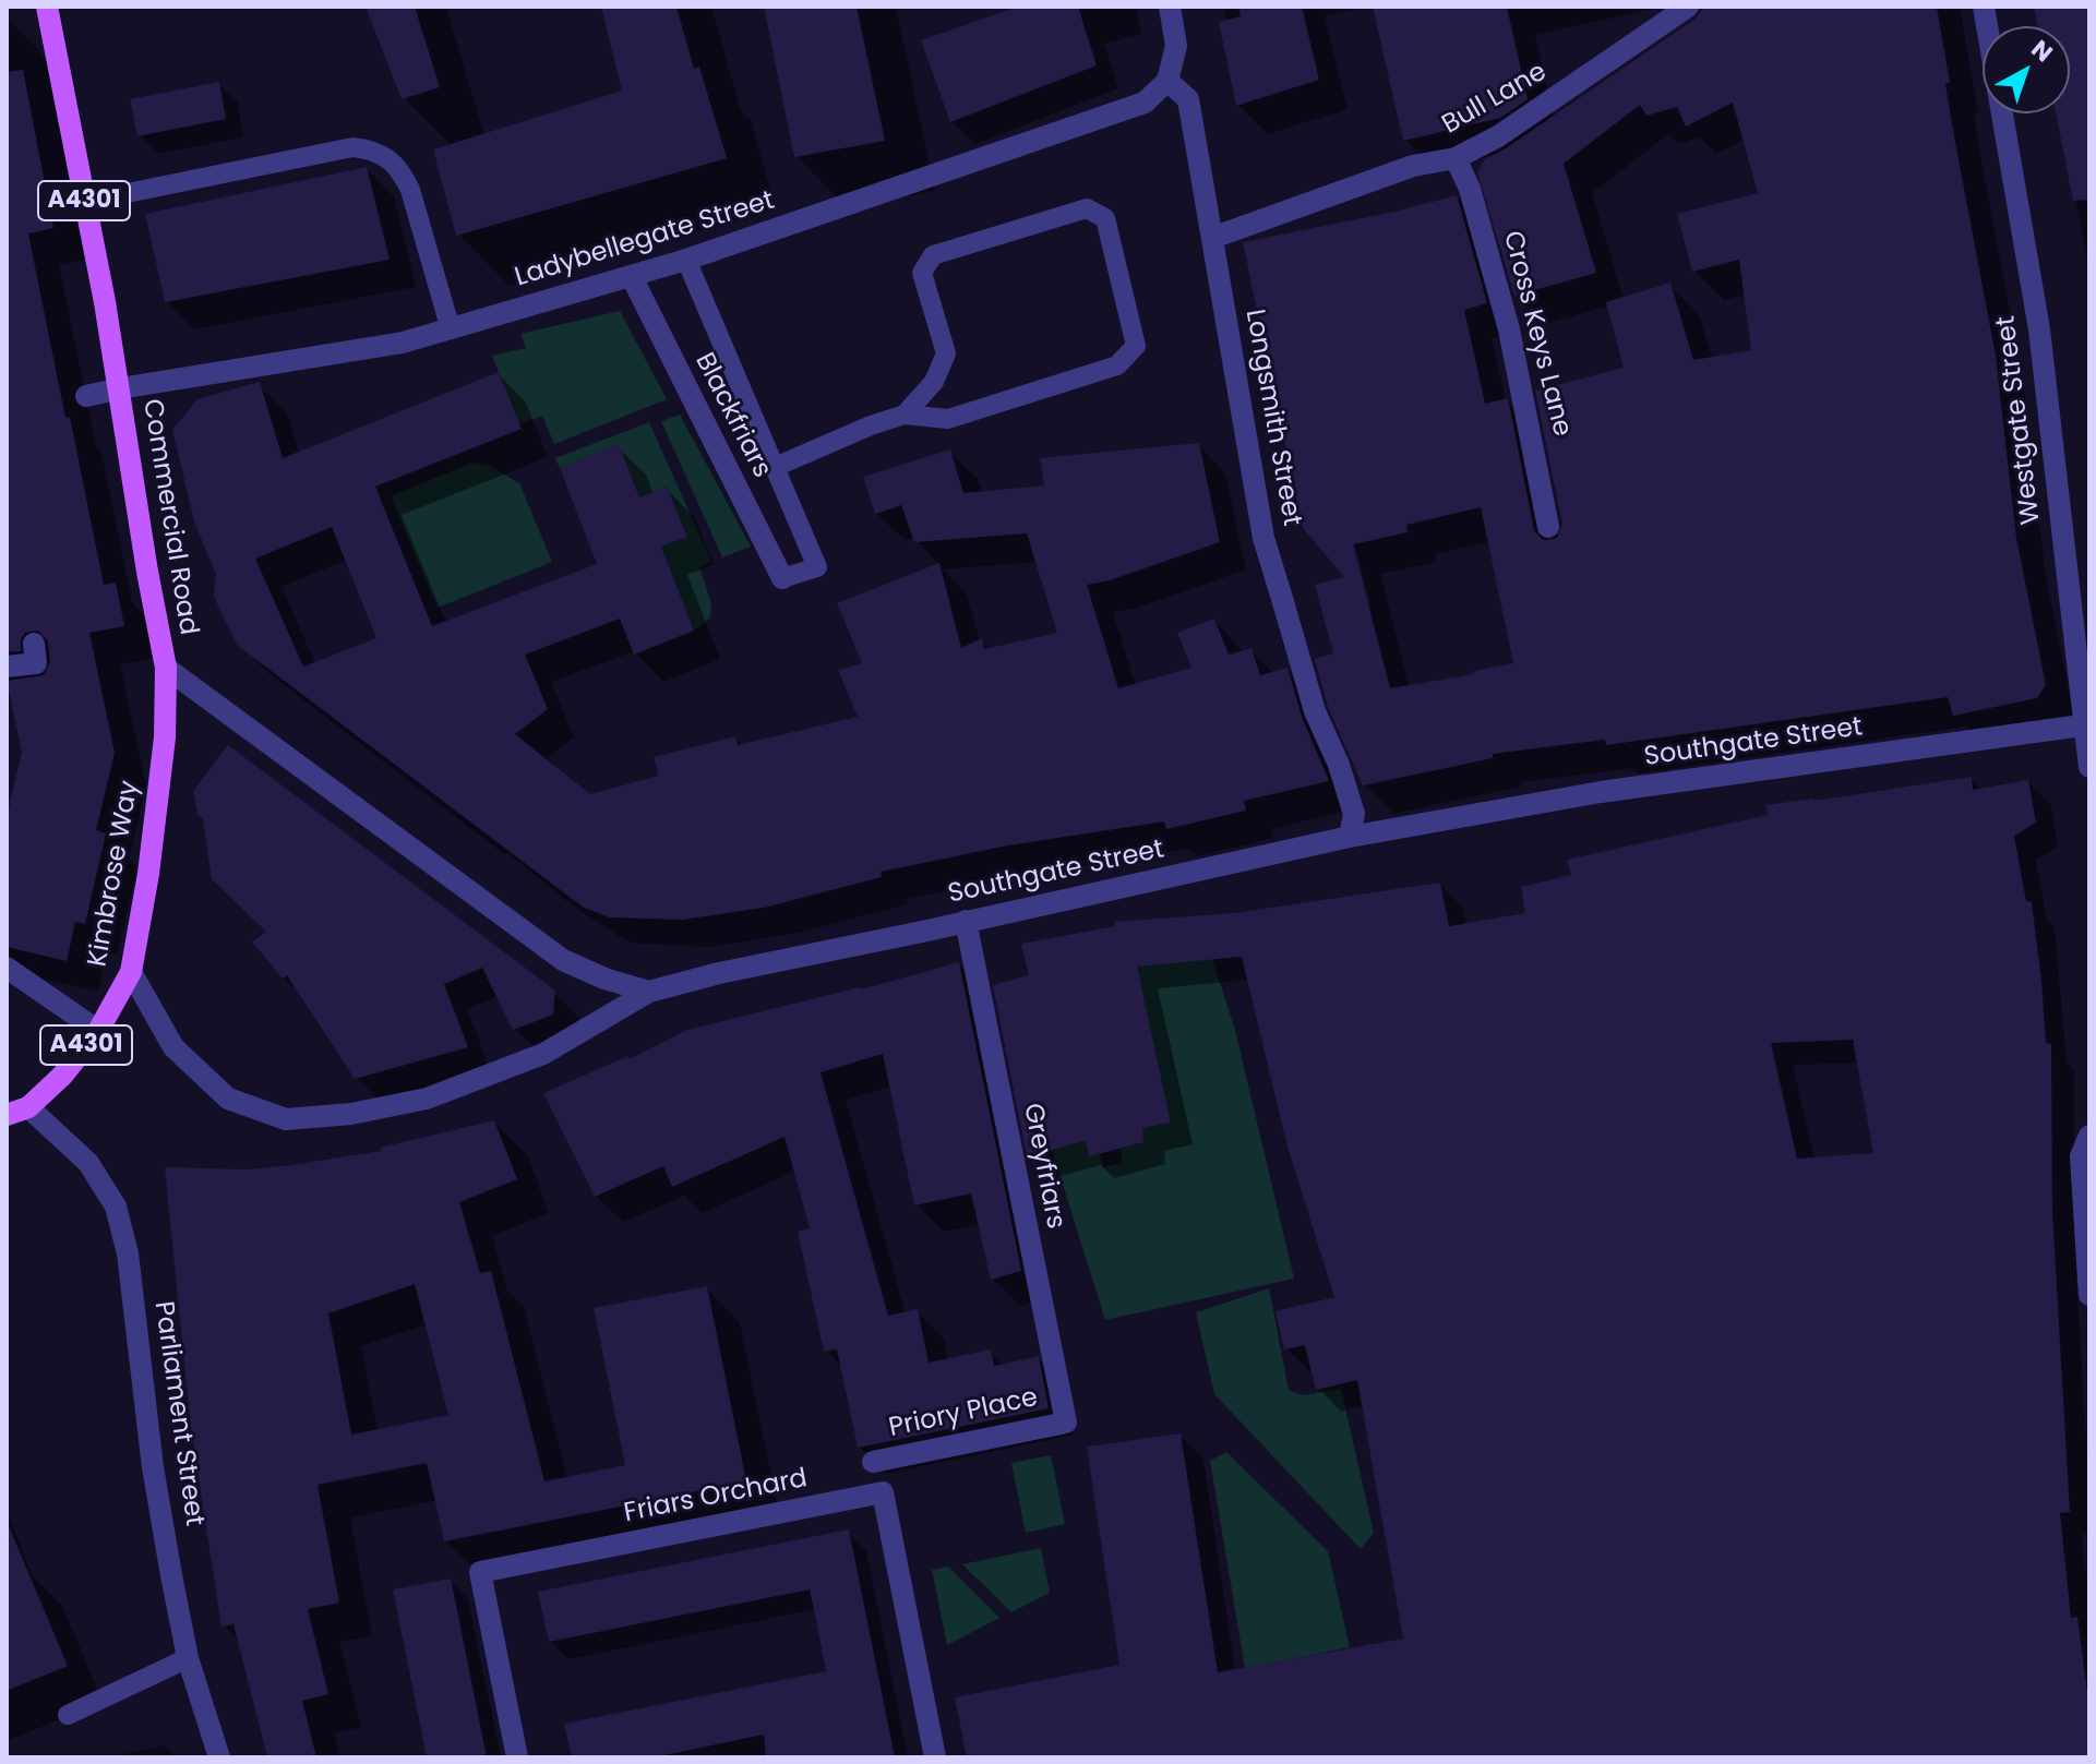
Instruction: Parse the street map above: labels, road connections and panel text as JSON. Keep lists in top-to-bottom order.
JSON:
{
  "streets": {
    "main road": ["A4301", "Commercial Road", "Kimbrose Way"],
    "street": [
      "Bull Lane",
      "Ladybellegate Street",
      "Cross Keys Lane",
      "Blackfriars",
      "Longsmith Street",
      "Westgate Street",
      "Southgate Street",
      "Greyfriars",
      "Parliament Street",
      "Priory Place",
      "Friars Orchard"
    ]
  },
  "crossings": [
    ["Bull Lane", "Cross Keys Lane"],
    ["Bull Lane", "Longsmith Street"],
    ["Ladybellegate Street", "Blackfriars"],
    ["Ladybellegate Street", "Longsmith Street"],
    ["Ladybellegate Street", "Commercial Road"],
    ["Longsmith Street", "Southgate Street"],
    ["Westgate Street", "Southgate Street"],
    ["Commercial Road", "Southgate Street"],
    ["Commercial Road", "Kimbrose Way"],
    ["Southgate Street", "Kimbrose Way"],
    ["Southgate Street", "Greyfriars"],
    ["Kimbrose Way", "Parliament Street"],
    ["Greyfriars", "Priory Place"]
  ],
  "north": "top right"
}
